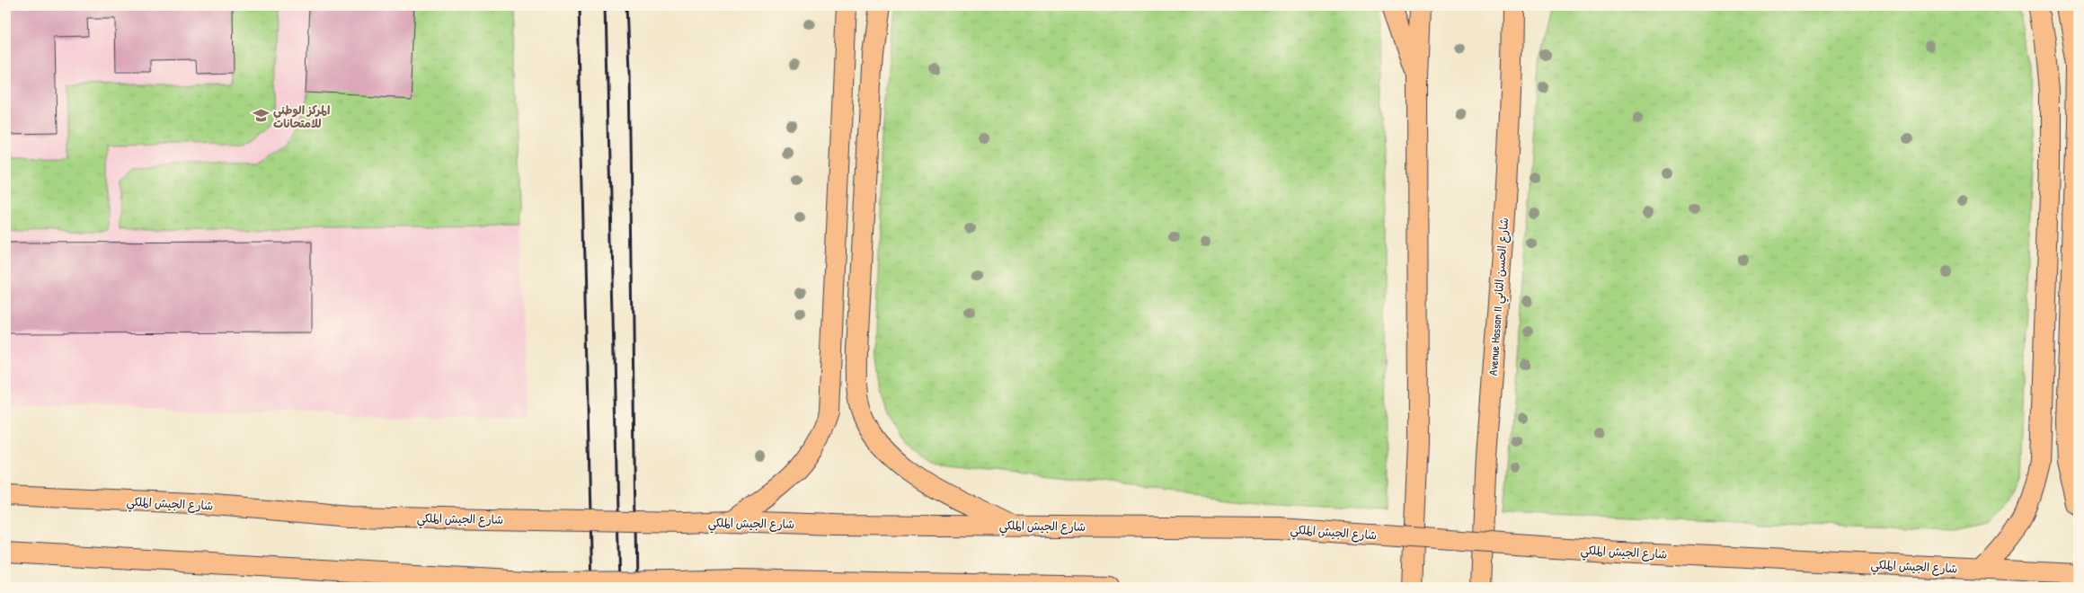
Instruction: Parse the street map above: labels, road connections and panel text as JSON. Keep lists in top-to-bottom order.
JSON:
{
  "streets": {
    "main road": ["Avenue Hassan II شارع الحسن الثاني", "شارع الجيش الملكي"]
  },
  "places": {
    "school or university": ["المركز الوطني للامتحانات"]
  }
}
